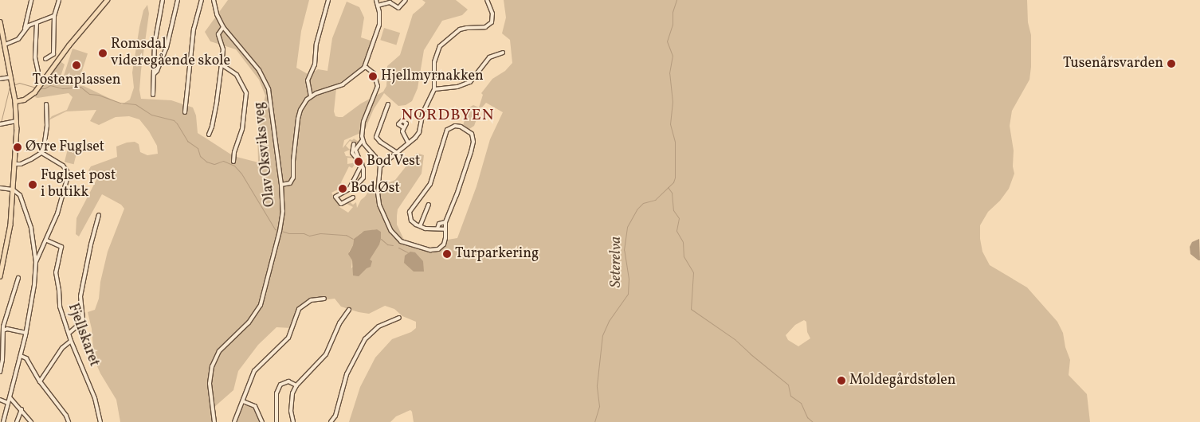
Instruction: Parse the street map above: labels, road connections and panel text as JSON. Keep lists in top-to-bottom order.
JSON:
{
  "streets": {
    "street": ["Olav Oksviks veg", "Fjellskaret"]
  },
  "districts": ["NORDBYEN"],
  "water": ["Seterelva"],
  "places": [
    "Romsdal videregående skole",
    "Tusenårsvarden",
    "Tostenplassen",
    "Hjellmyrnakken",
    "Øvre Fuglset",
    "Bod Vest",
    "Fuglset post i butikk",
    "Bod Øst",
    "Turparkering",
    "Moldegårdstølen"
  ]
}
